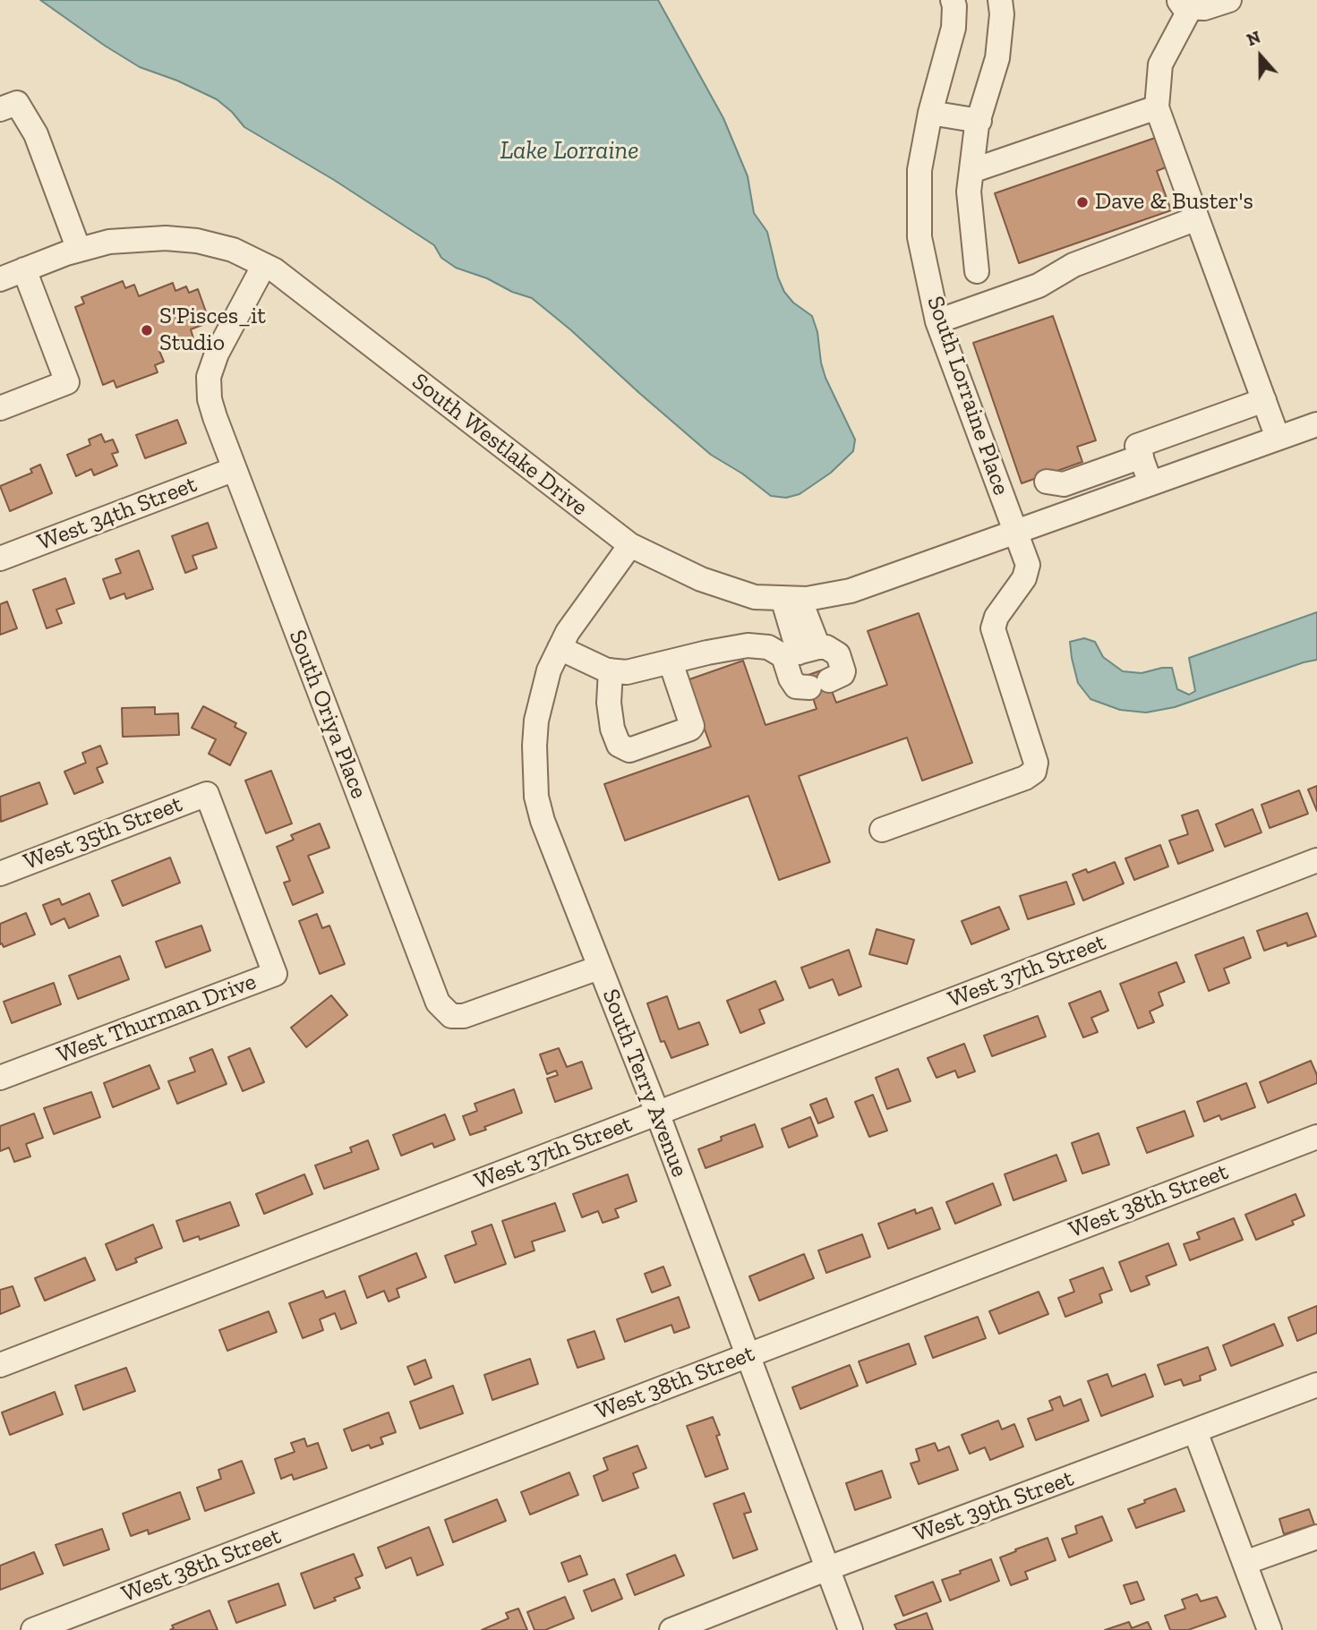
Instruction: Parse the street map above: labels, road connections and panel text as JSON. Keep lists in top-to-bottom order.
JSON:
{
  "streets": {
    "street": [
      "South Lorraine Place",
      "South Westlake Drive",
      "West 34th Street",
      "South Oriya Place",
      "West 35th Street",
      "West 37th Street",
      "West Thurman Drive",
      "South Terry Avenue",
      "West 38th Street",
      "West 39th Street"
    ]
  },
  "crossings": [
    ["South Lorraine Place", "South Westlake Drive"],
    ["South Westlake Drive", "South Oriya Place"],
    ["South Westlake Drive", "South Terry Avenue"],
    ["West 34th Street", "South Oriya Place"],
    ["South Oriya Place", "South Terry Avenue"],
    ["West 35th Street", "West Thurman Drive"],
    ["West 37th Street", "South Terry Avenue"],
    ["South Terry Avenue", "West 38th Street"],
    ["South Terry Avenue", "West 39th Street"]
  ],
  "water": ["Lake Lorraine"],
  "places": ["Dave & Buster's", "S'Pisces_it Studio"],
  "north": "top"
}
